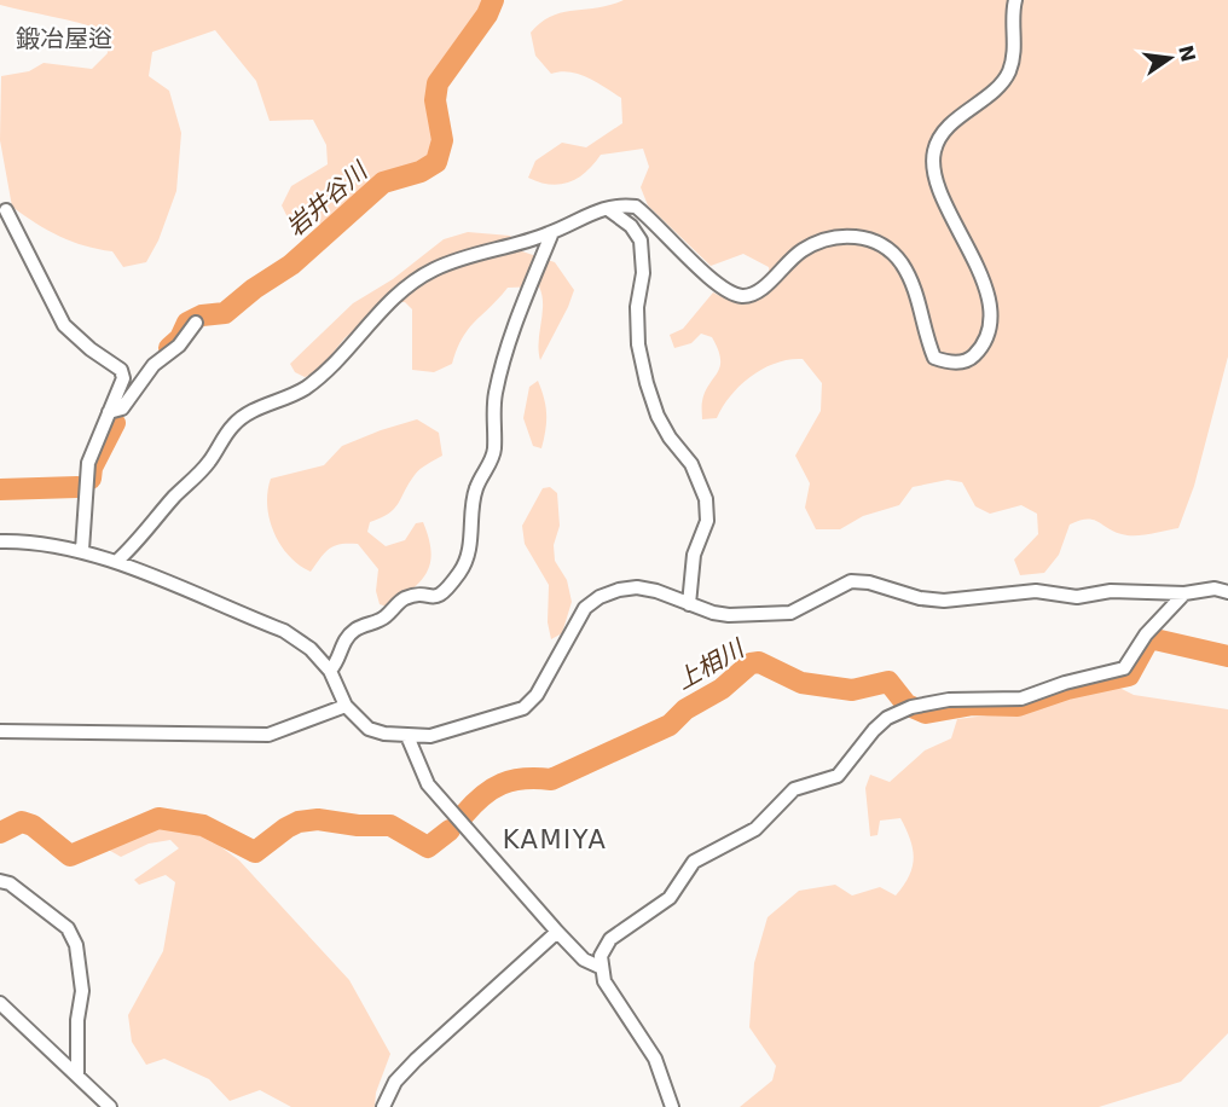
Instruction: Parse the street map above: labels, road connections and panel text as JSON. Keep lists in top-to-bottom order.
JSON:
{
  "districts": ["鍛冶屋逧", "KAMIYA"],
  "water": ["岩井谷川", "上相川"],
  "north": "right"
}
